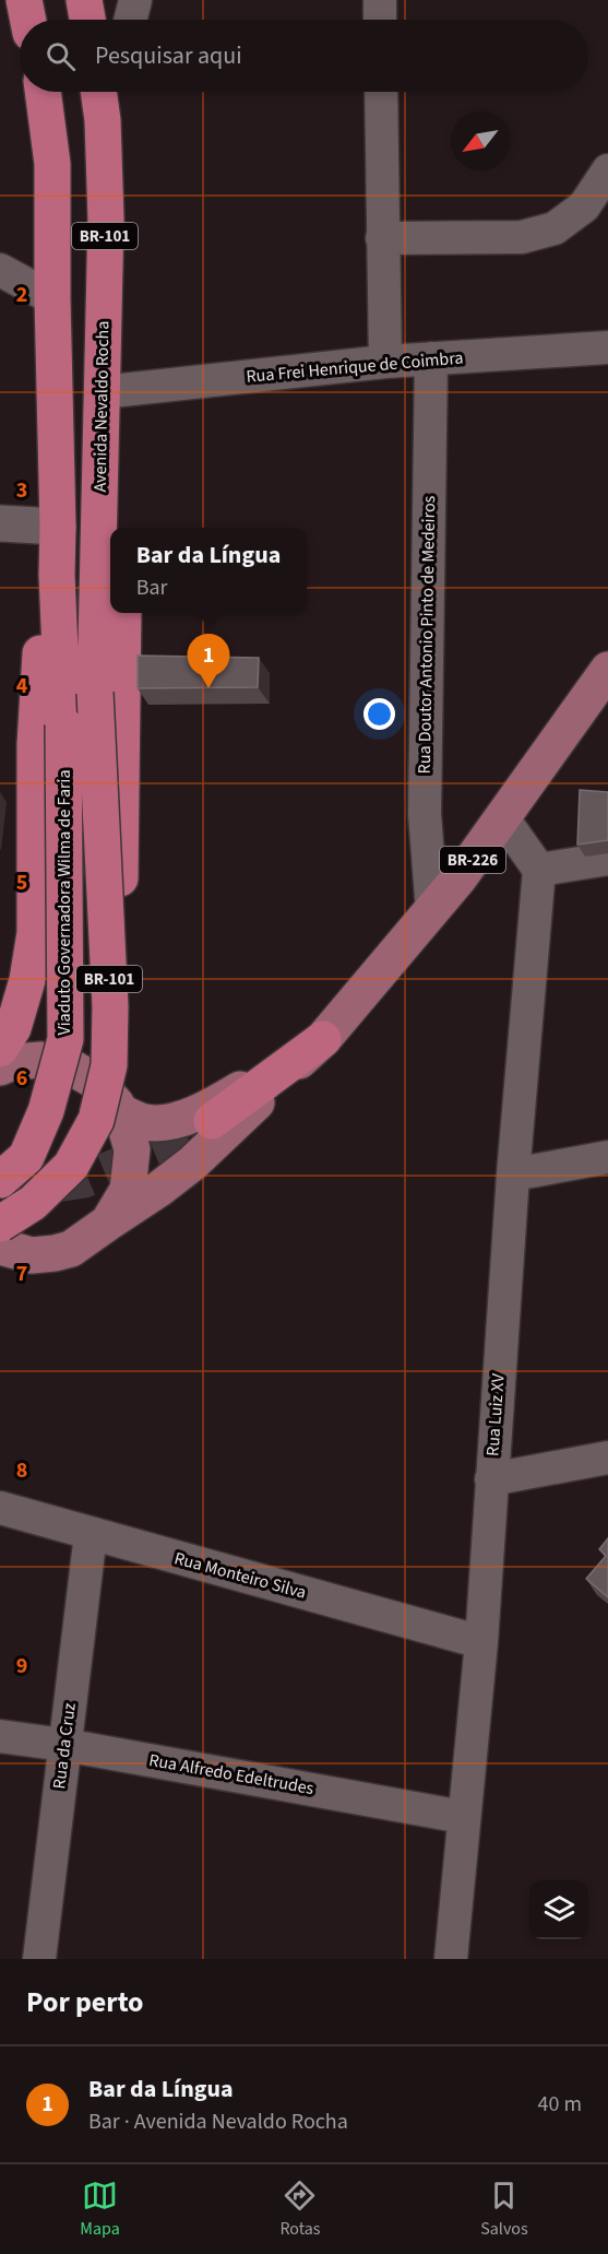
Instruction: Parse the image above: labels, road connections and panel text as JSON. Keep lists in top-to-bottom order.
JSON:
{
  "streets": {
    "highway": ["BR-101", "Avenida Nevaldo Rocha", "Viaduto Governadora Wilma de Faria"],
    "main road": ["BR-226"],
    "street": [
      "Rua Frei Henrique de Coimbra",
      "Rua Doutor Antonio Pinto de Medeiros",
      "Rua Luiz XV",
      "Rua Monteiro Silva",
      "Rua da Cruz",
      "Rua Alfredo Edeltrudes"
    ]
  },
  "crossings": [
    ["BR-101", "Viaduto Governadora Wilma de Faria"],
    ["Rua Frei Henrique de Coimbra", "Avenida Nevaldo Rocha"],
    ["Rua Frei Henrique de Coimbra", "Rua Doutor Antonio Pinto de Medeiros"],
    ["Avenida Nevaldo Rocha", "Viaduto Governadora Wilma de Faria"],
    ["Rua Doutor Antonio Pinto de Medeiros", "BR-226"],
    ["BR-226", "Viaduto Governadora Wilma de Faria"],
    ["Rua Luiz XV", "Rua Monteiro Silva"],
    ["Rua Luiz XV", "Rua Alfredo Edeltrudes"],
    ["Rua Monteiro Silva", "Rua da Cruz"],
    ["Rua da Cruz", "Rua Alfredo Edeltrudes"]
  ],
  "north": "bottom left",
  "page": {
    "search": "Pesquisar aqui",
    "popup": ["Bar da Língua", "Bar"],
    "pins": "1",
    "heading": "Por perto",
    "list": [
      {
        "mark": "1",
        "name": "Bar da Língua",
        "note": "Bar · Avenida Nevaldo Rocha",
        "value": "40 m"
      }
    ],
    "nav": ["Mapa", "Rotas", "Salvos"]
  },
  "grid": {
    "rows": [
      "2",
      "3",
      "4",
      "5",
      "6",
      "7",
      "8",
      "9"
    ]
  }
}
